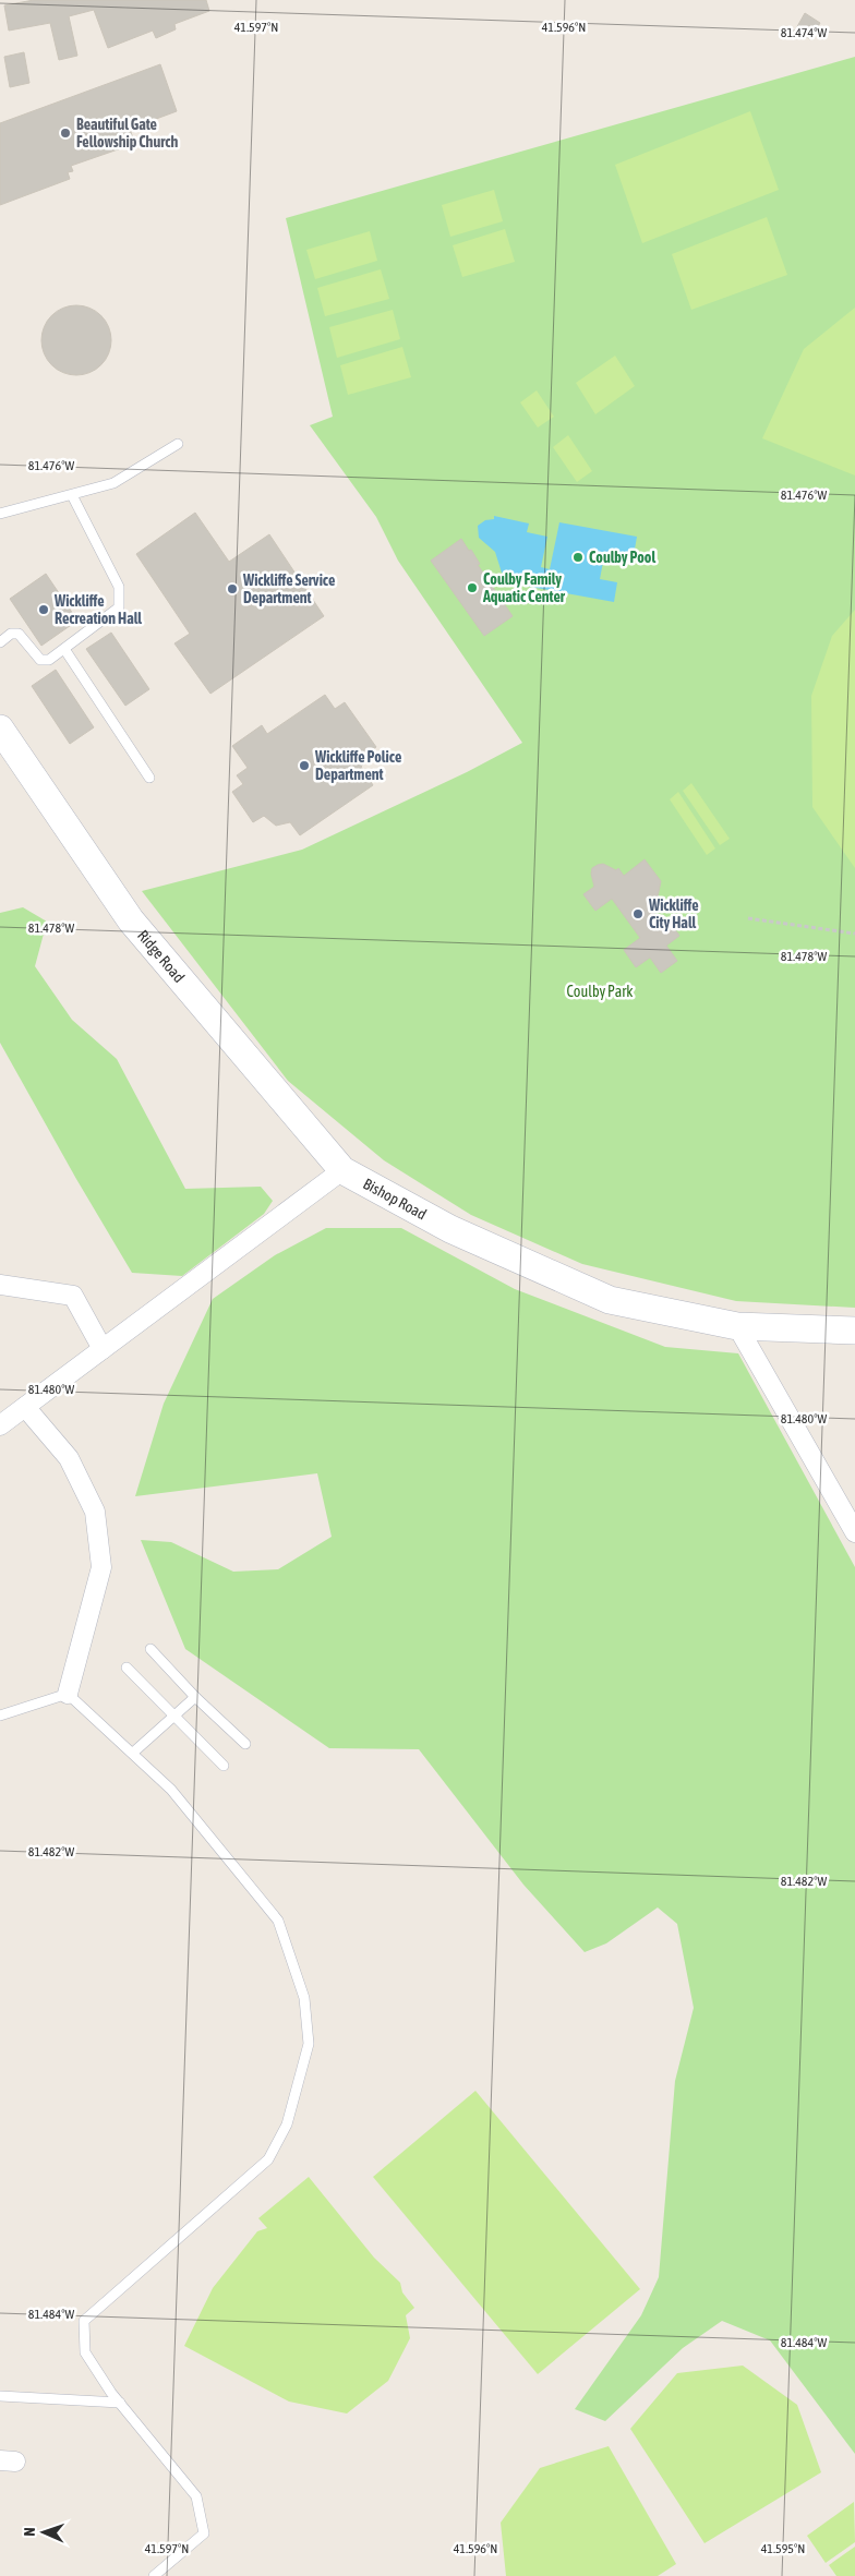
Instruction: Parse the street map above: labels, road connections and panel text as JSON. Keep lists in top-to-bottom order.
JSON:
{
  "streets": {
    "main road": ["Ridge Road", "Bishop Road"]
  },
  "crossings": [
    ["Ridge Road", "Bishop Road"]
  ],
  "parks": ["Coulby Park"],
  "places": [
    "Beautiful Gate Fellowship Church",
    "Coulby Pool",
    "Coulby Family Aquatic Center",
    "Wickliffe Service Department",
    "Wickliffe Recreation Hall",
    "Wickliffe Police Department",
    "Wickliffe City Hall"
  ],
  "north": "left",
  "coordinates": [
    "41.597°N",
    "41.596°N",
    "81.474°W",
    "81.476°W",
    "81.478°W",
    "81.480°W",
    "81.482°W",
    "81.484°W",
    "41.595°N"
  ]
}
